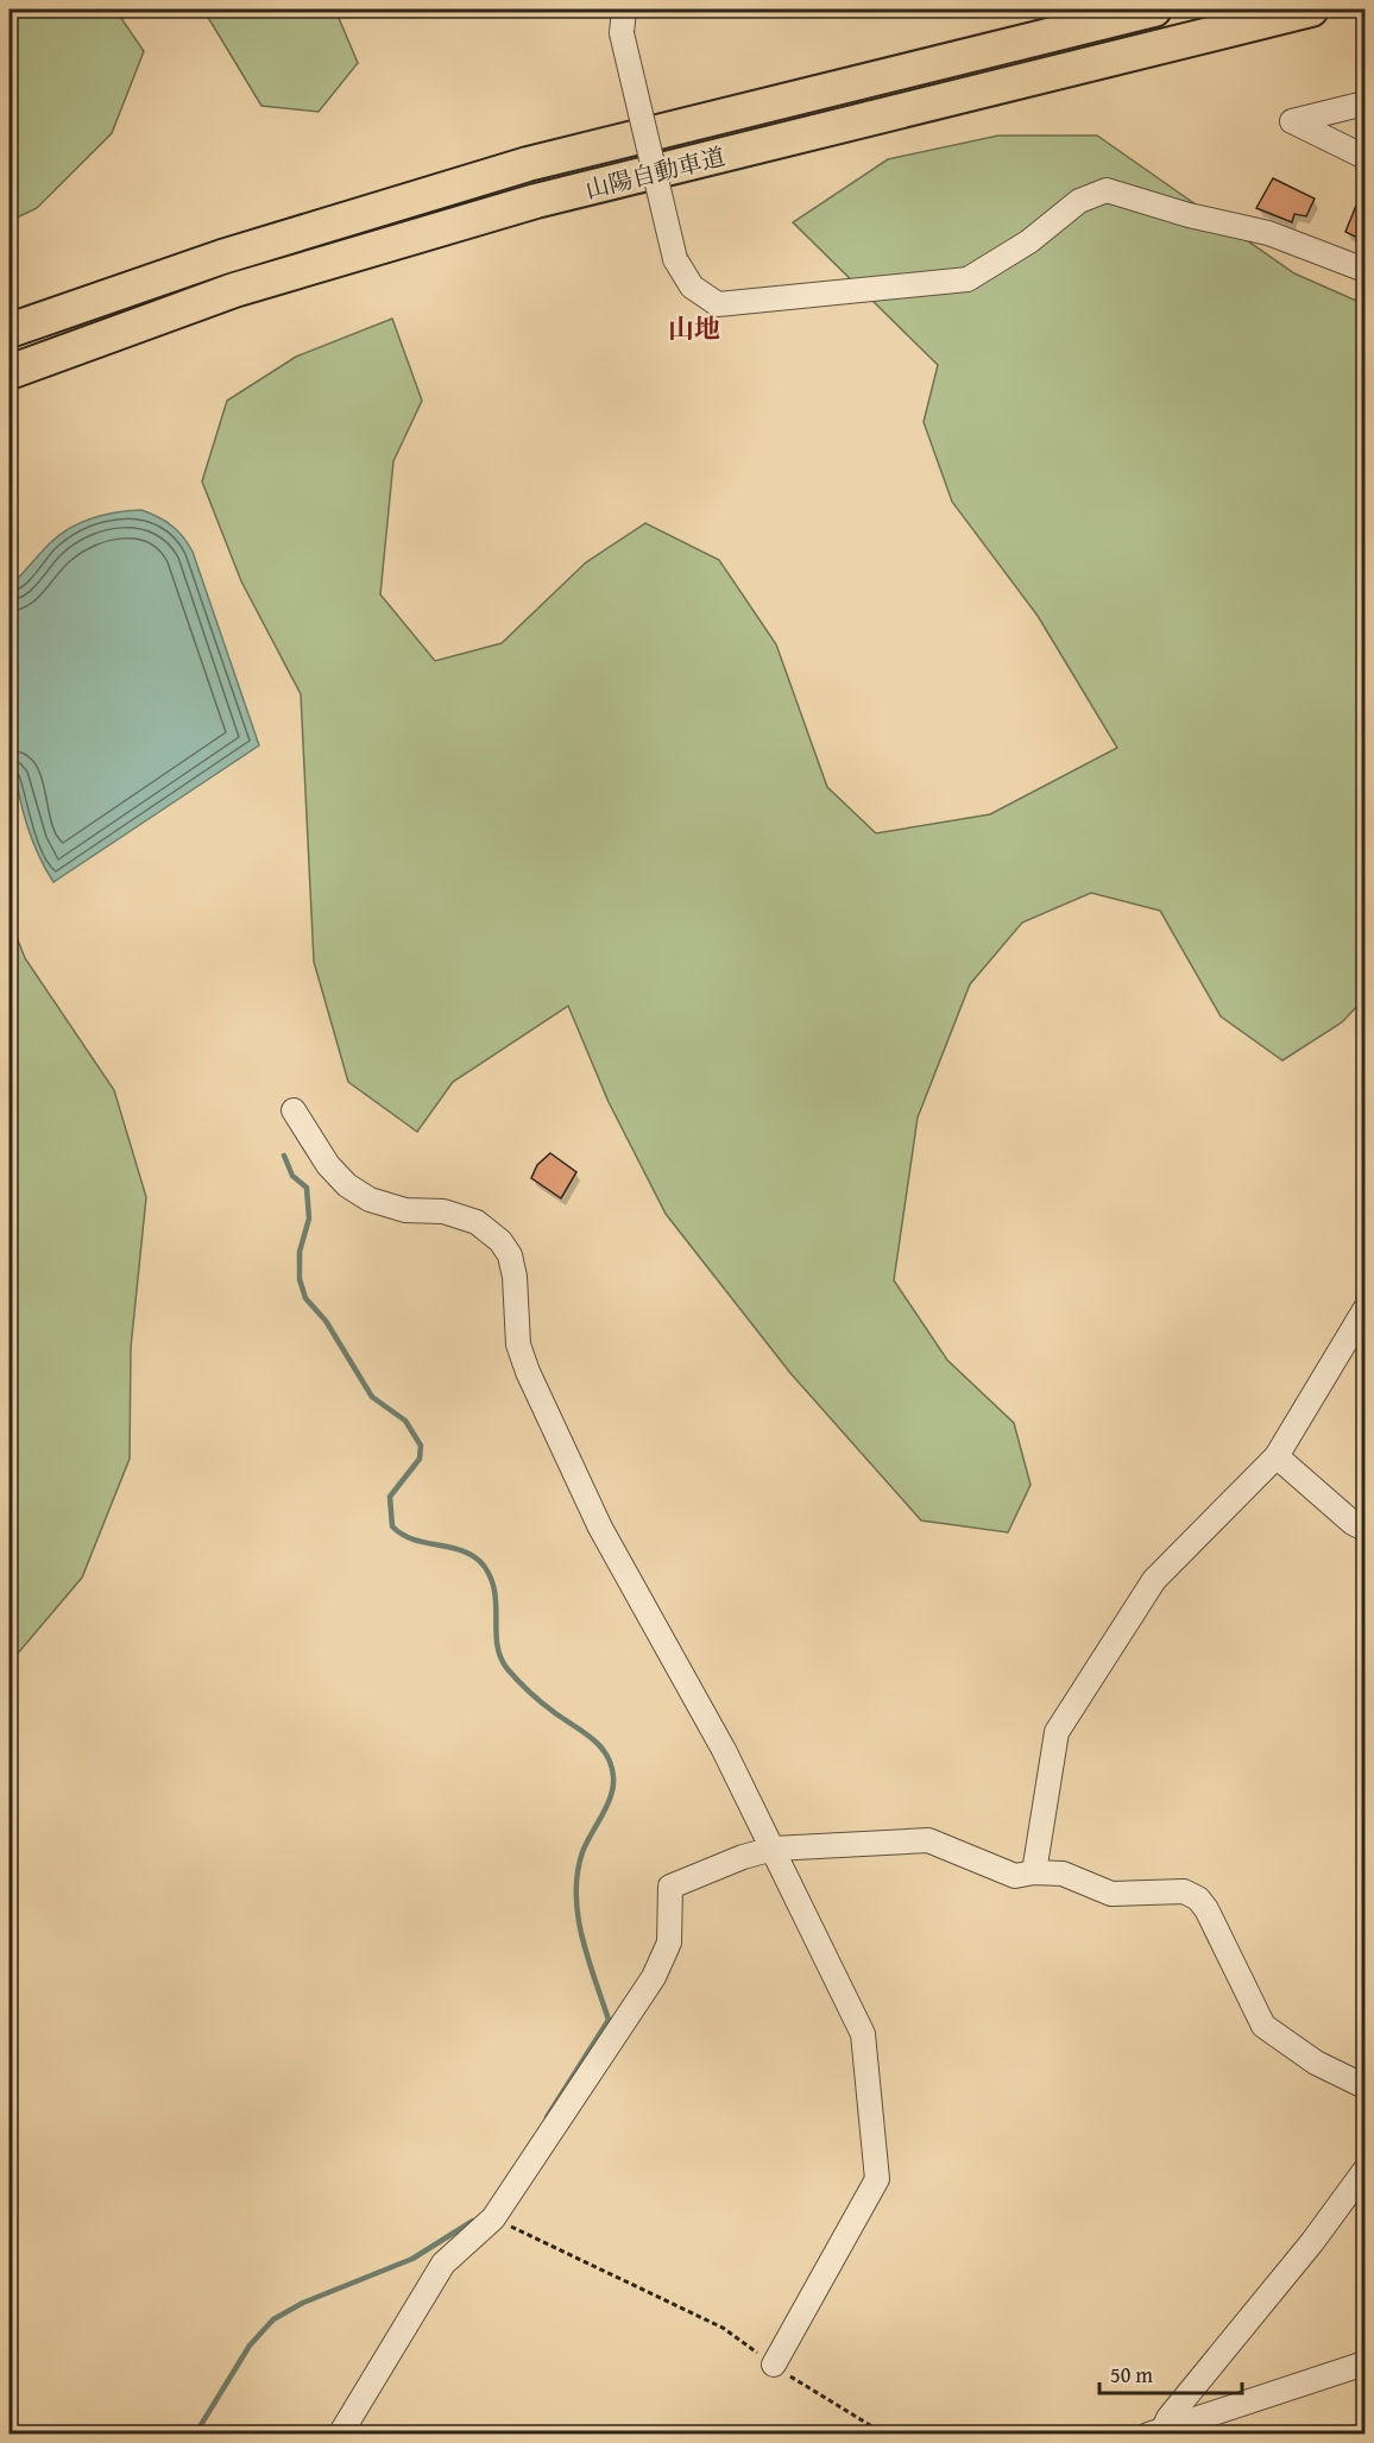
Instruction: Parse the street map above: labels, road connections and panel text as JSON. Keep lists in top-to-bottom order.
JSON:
{
  "streets": {
    "highway": ["山陽自動車道"]
  },
  "districts": ["山地"],
  "scale_bar": "50 m"
}
